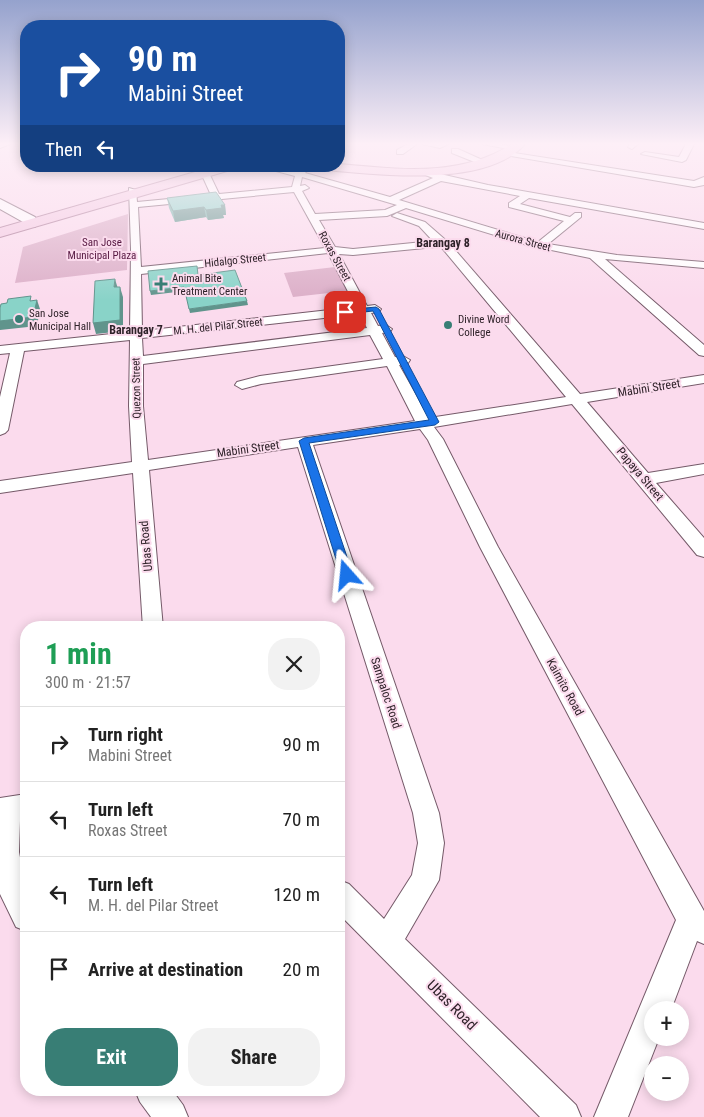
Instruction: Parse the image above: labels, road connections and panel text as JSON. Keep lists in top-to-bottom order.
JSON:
{
  "streets": {
    "street": [
      "Aurora Street",
      "Roxas Street",
      "Hidalgo Street",
      "M. H. del Pilar Street",
      "Quezon Street",
      "Mabini Street",
      "Papaya Street",
      "Ubas Road",
      "Kaimito Road",
      "Sampaloc Road"
    ]
  },
  "crossings": [
    ["Roxas Street", "Hidalgo Street"],
    ["Roxas Street", "M. H. del Pilar Street"],
    ["Roxas Street", "Mabini Street"],
    ["Roxas Street", "Kaimito Road"],
    ["Hidalgo Street", "Quezon Street"],
    ["Hidalgo Street", "Papaya Street"],
    ["M. H. del Pilar Street", "Quezon Street"],
    ["Quezon Street", "Mabini Street"],
    ["Quezon Street", "Ubas Road"],
    ["Mabini Street", "Papaya Street"],
    ["Mabini Street", "Ubas Road"],
    ["Mabini Street", "Kaimito Road"],
    ["Mabini Street", "Sampaloc Road"],
    ["Ubas Road", "Sampaloc Road"]
  ],
  "districts": ["Barangay 8", "Barangay 7"],
  "parks": ["San Jose Municipal Plaza"],
  "places": {
    "health": ["Animal Bite Treatment Center"],
    "other": ["San Jose Municipal Hall", "Divine Word College"]
  },
  "page": {
    "turn": ["90 m", "Mabini Street"],
    "then": "Then",
    "heading": ["1 min", "300 m · 21:57"],
    "list": [
      {
        "name": "Turn right",
        "note": "Mabini Street",
        "value": "90 m"
      },
      {
        "name": "Turn left",
        "note": "Roxas Street",
        "value": "70 m"
      },
      {
        "name": "Turn left",
        "note": "M. H. del Pilar Street",
        "value": "120 m"
      },
      {
        "name": "Arrive at destination",
        "value": "20 m"
      }
    ],
    "map_buttons": ["+", "−"],
    "buttons": ["Exit", "Share"]
  }
}
